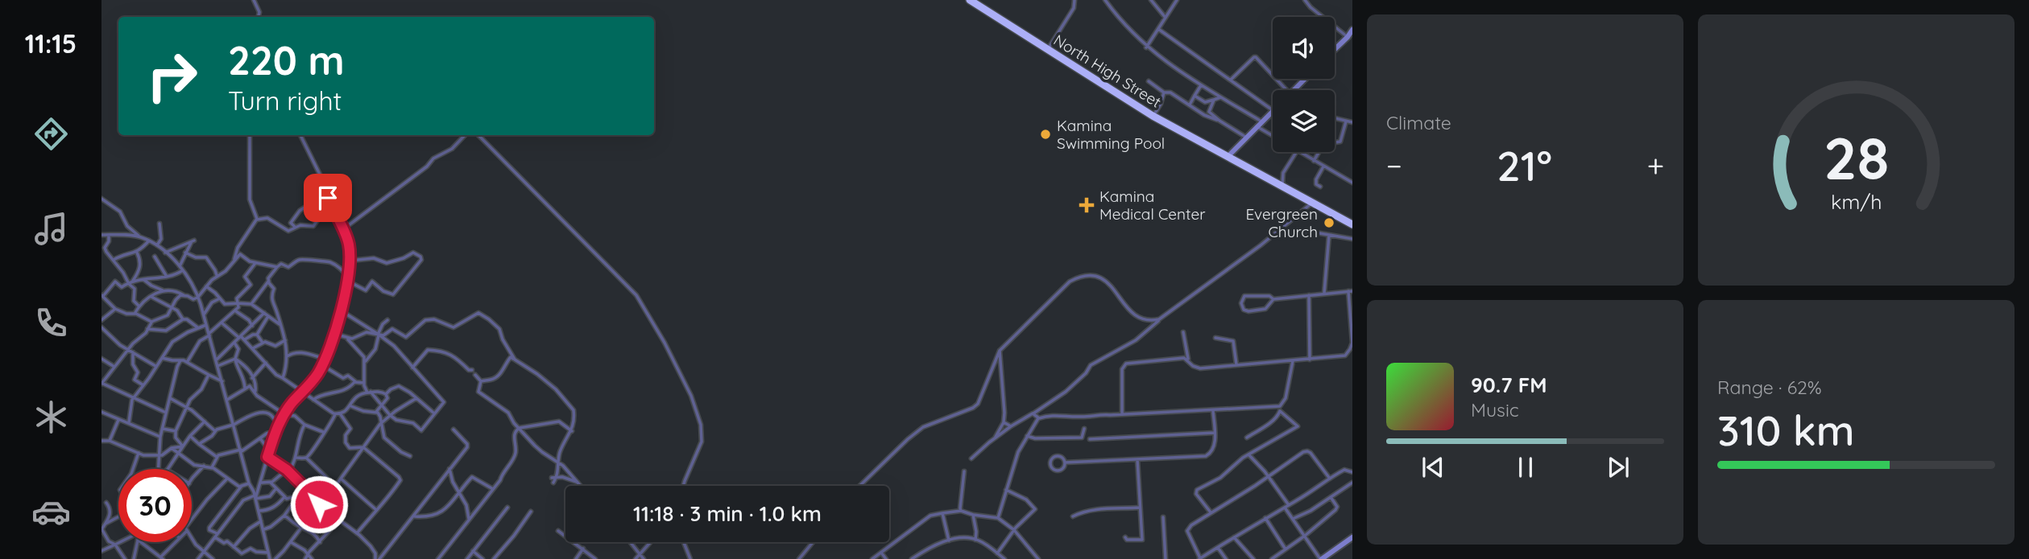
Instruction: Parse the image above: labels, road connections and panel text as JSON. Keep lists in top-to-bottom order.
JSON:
{
  "streets": {
    "highway": ["North High Street"]
  },
  "places": {
    "other": ["Kamina Swimming Pool", "Evergreen Church"],
    "health": ["Kamina Medical Center"]
  },
  "page": {
    "tabs": "11:15",
    "tile": [
      "Climate",
      ["Range · 62%", "310 km"]
    ],
    "turn": ["220 m", "Turn right"],
    "heat": ["−", "21°", "+"],
    "song": ["90.7 FM", "Music"],
    "limit": "30",
    "trip": "11:18 · 3 min · 1.0 km",
    "gauge": ["28", "km/h"]
  }
}
